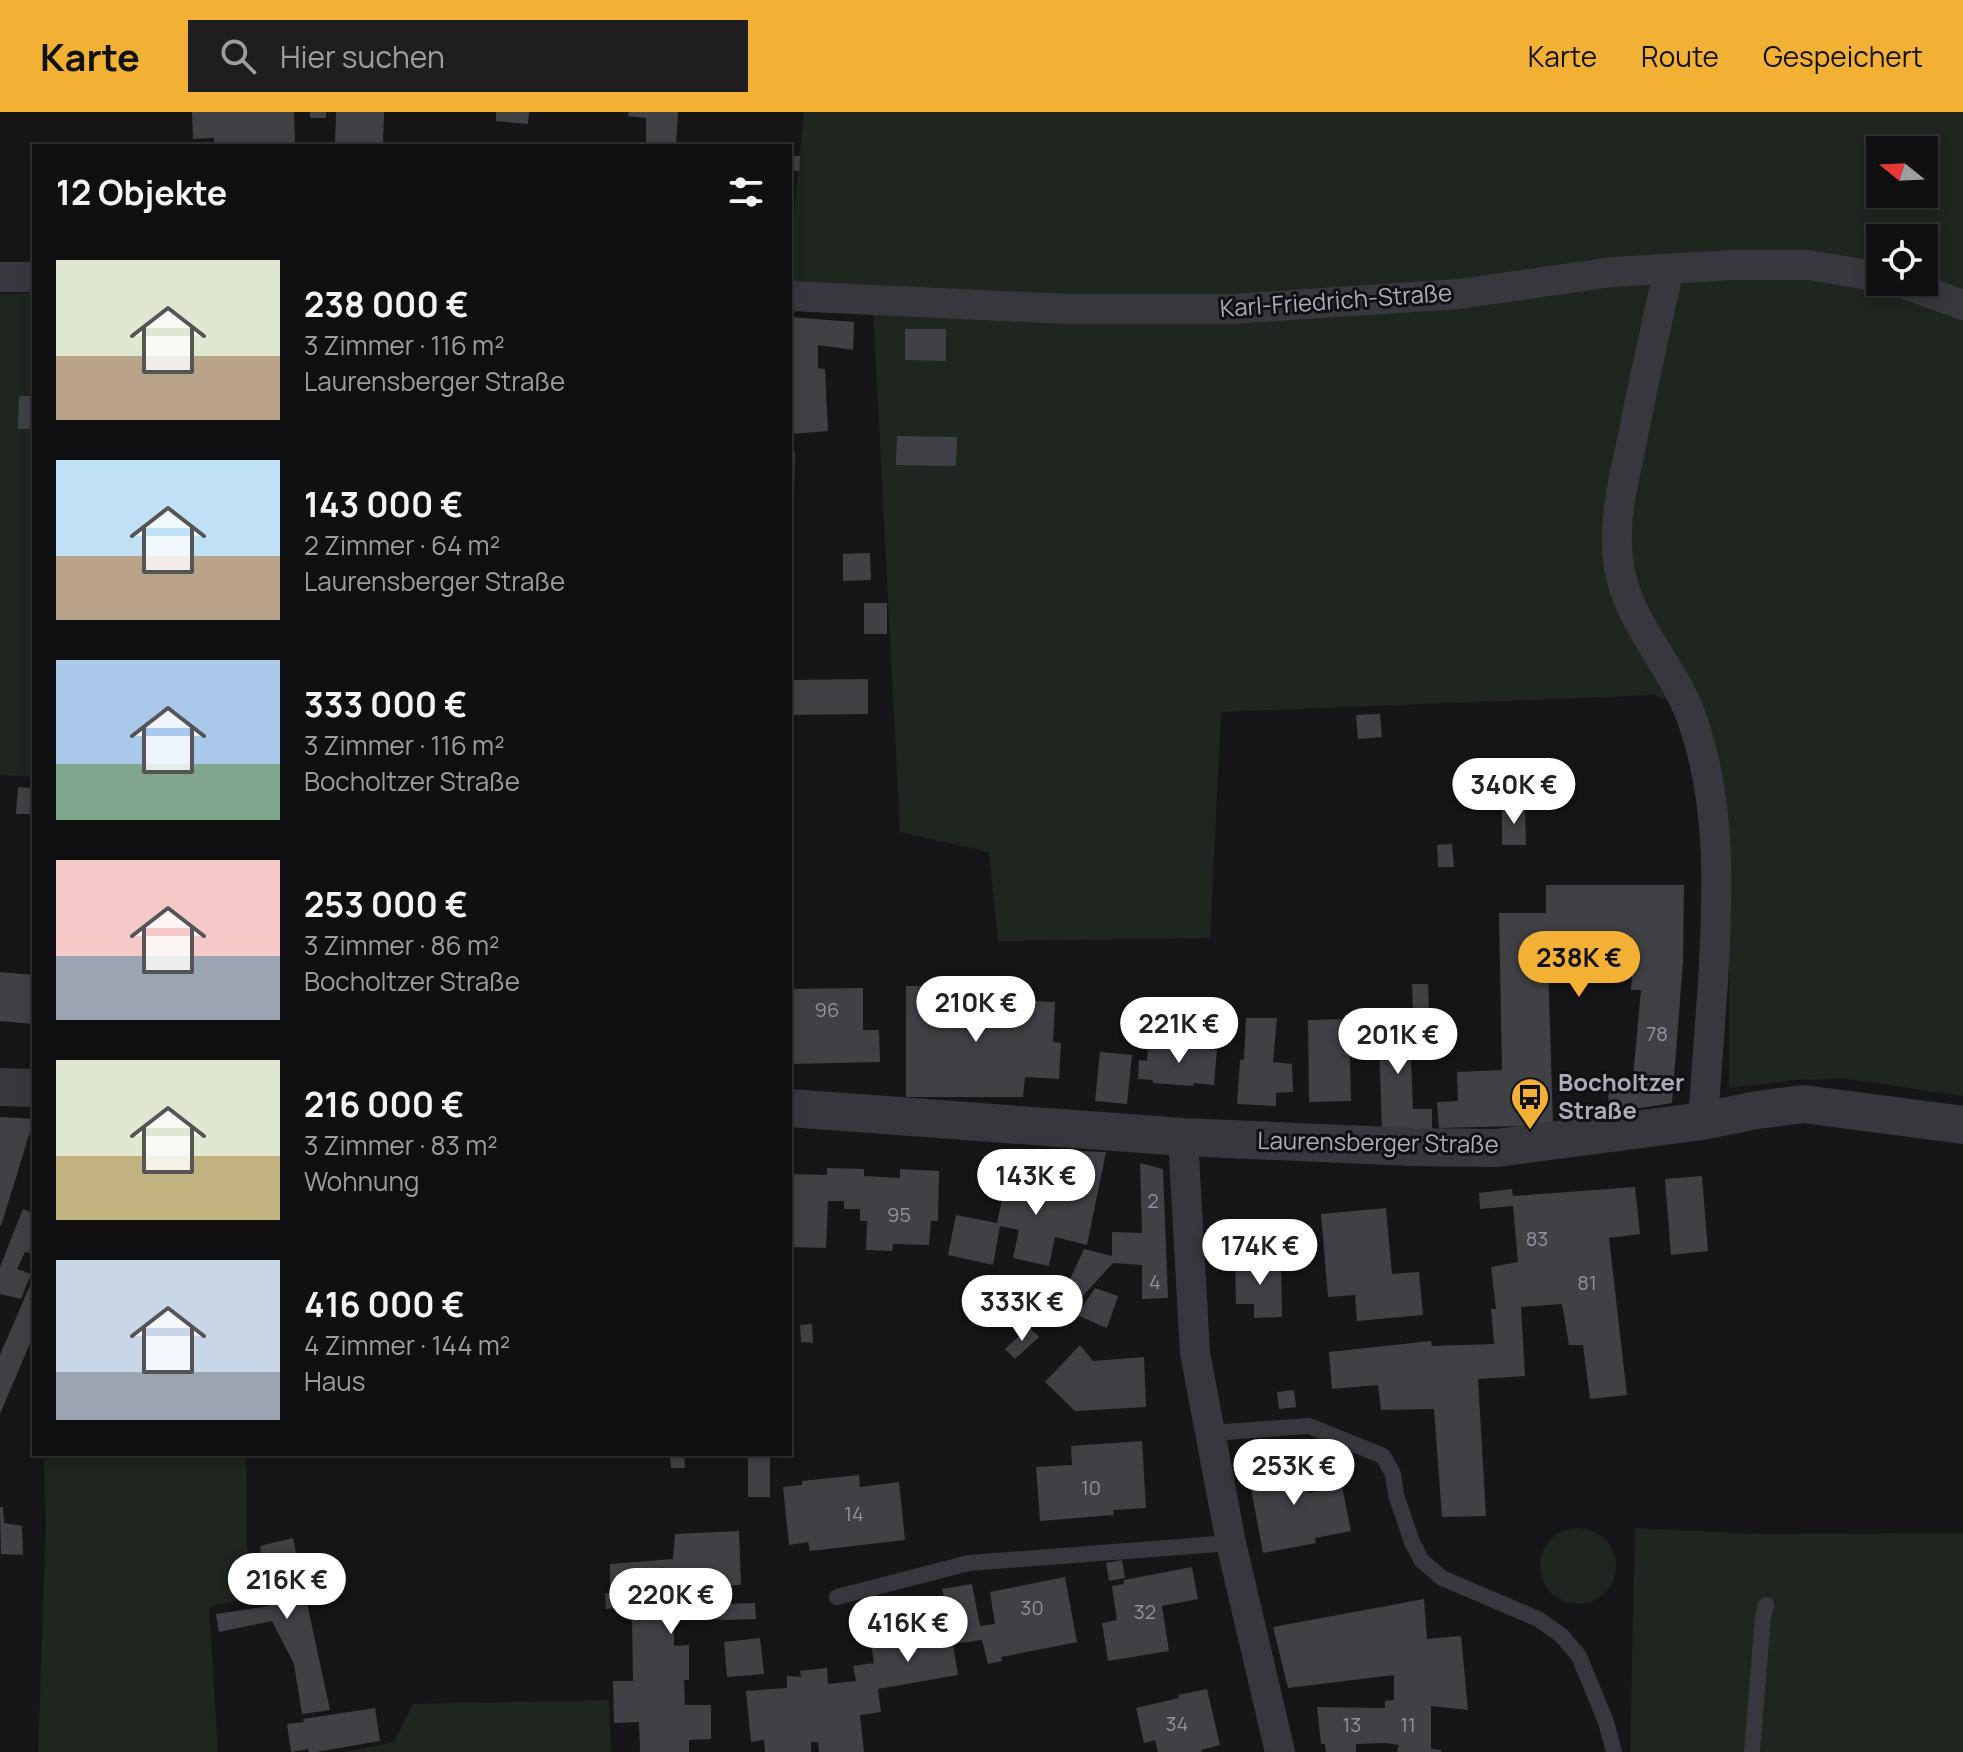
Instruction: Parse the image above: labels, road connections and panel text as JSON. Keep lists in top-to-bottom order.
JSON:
{
  "streets": {
    "street": ["Karl-Friedrich-Straße", "Laurensberger Straße"]
  },
  "places": {
    "bus stop": ["Bocholtzer Straße"]
  },
  "house_numbers": [
    "96",
    "78",
    "2",
    "95",
    "83",
    "4",
    "81",
    "10",
    "14",
    "30",
    "32",
    "34",
    "13",
    "11"
  ],
  "north": "left",
  "page": {
    "header": "Karte",
    "search": "Hier suchen",
    "nav": ["Karte", "Route", "Gespeichert"],
    "heading": "12 Objekte",
    "list": [
      {
        "name": "238 000 €",
        "note": "3 Zimmer · 116 m² · Laurensberger Straße"
      },
      {
        "name": "143 000 €",
        "note": "2 Zimmer · 64 m² · Laurensberger Straße"
      },
      {
        "name": "333 000 €",
        "note": "3 Zimmer · 116 m² · Bocholtzer Straße"
      },
      {
        "name": "253 000 €",
        "note": "3 Zimmer · 86 m² · Bocholtzer Straße"
      },
      {
        "name": "216 000 €",
        "note": "3 Zimmer · 83 m² · Wohnung"
      },
      {
        "name": "416 000 €",
        "note": "4 Zimmer · 144 m² · Haus"
      }
    ],
    "price": [
      "340K €",
      "238K €",
      "210K €",
      "221K €",
      "201K €",
      "143K €",
      "174K €",
      "333K €",
      "253K €",
      "216K €",
      "220K €",
      "416K €"
    ]
  }
}
